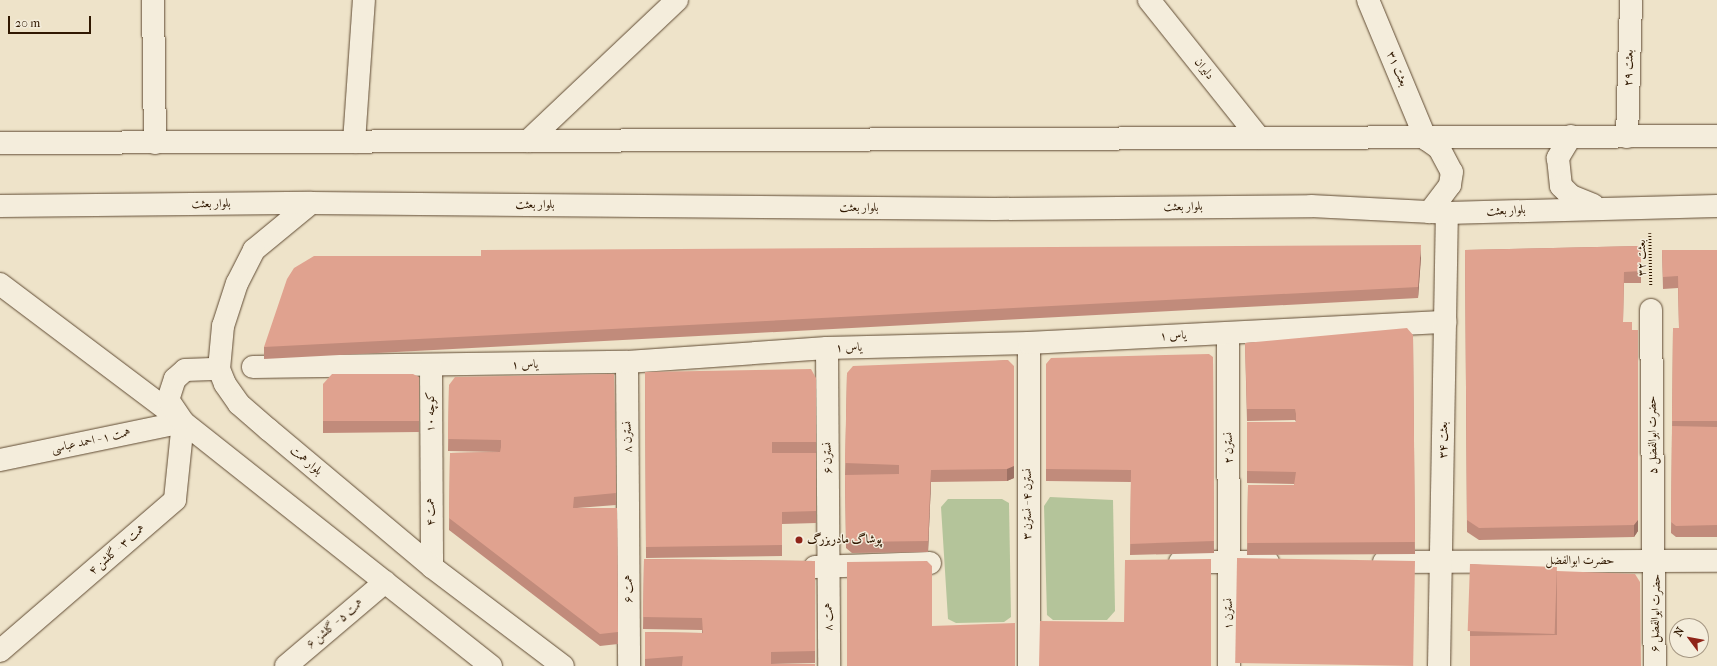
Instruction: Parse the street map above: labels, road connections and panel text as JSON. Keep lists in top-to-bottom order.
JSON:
{
  "streets": {
    "street": [
      "بعثت ۲۹",
      "دلیران",
      "بعثت ۳۱",
      "بلوار بعثت",
      "یاس ۱",
      "کوچه ۱۰",
      "حضرت ابوالفضل ۵",
      "نسترن ۸",
      "بعثت ۳۴",
      "همت ۱ - احمد عباسی",
      "نسترن ۲",
      "نسترن ۶",
      "بلوار همت",
      "نسترن ۴ - نسترن ۳",
      "همت ۴",
      "همت ۳ - گلشن ۴",
      "حضرت ابوالفضل",
      "همت ۶",
      "حضرت ابوالفضل ۶",
      "نسترن ۱",
      "همت ۸",
      "همت ۵ - گلشن ۶"
    ],
    "path": ["بعثت ۳۲"]
  },
  "crossings": [
    ["بلوار بعثت", "بعثت ۳۲"],
    ["بلوار بعثت", "بعثت ۳۴"],
    ["بعثت ۳۲", "حضرت ابوالفضل ۵"],
    ["یاس ۱", "کوچه ۱۰"],
    ["یاس ۱", "نسترن ۸"],
    ["یاس ۱", "بعثت ۳۴"],
    ["یاس ۱", "نسترن ۲"],
    ["یاس ۱", "نسترن ۶"],
    ["یاس ۱", "نسترن ۴ - نسترن ۳"],
    ["کوچه ۱۰", "همت ۴"],
    ["حضرت ابوالفضل ۵", "حضرت ابوالفضل"],
    ["حضرت ابوالفضل ۵", "حضرت ابوالفضل ۶"],
    ["نسترن ۸", "همت ۶"],
    ["بعثت ۳۴", "حضرت ابوالفضل"],
    ["همت ۱ - احمد عباسی", "همت ۳ - گلشن ۴"],
    ["نسترن ۲", "نسترن ۱"],
    ["نسترن ۶", "همت ۸"],
    ["بلوار همت", "همت ۴"],
    ["حضرت ابوالفضل", "حضرت ابوالفضل ۶"]
  ],
  "places": ["پوشاگ مادربزرگ"],
  "scale_bar": "20 m",
  "north": "top left"
}
